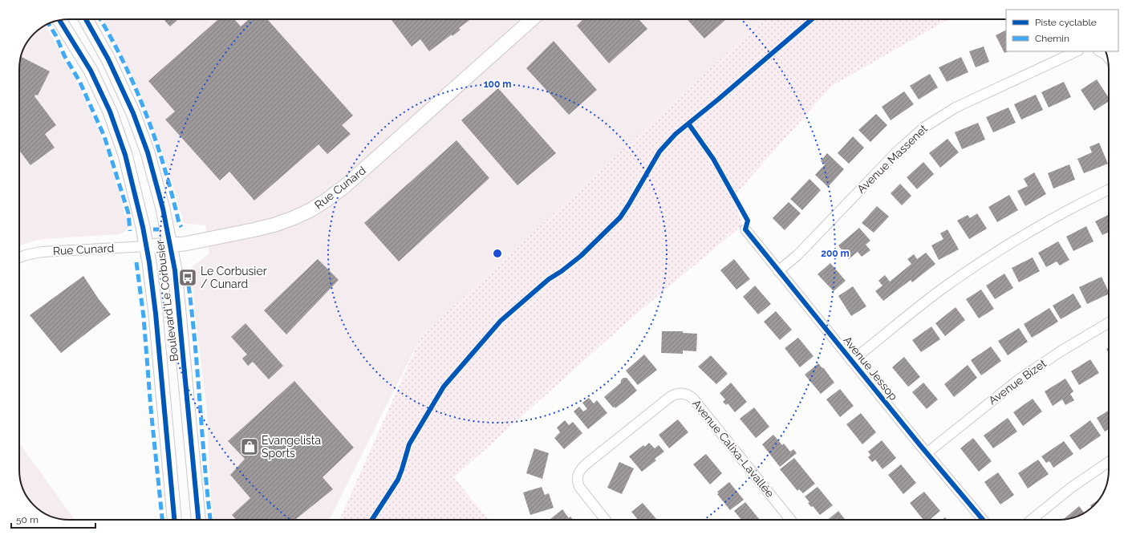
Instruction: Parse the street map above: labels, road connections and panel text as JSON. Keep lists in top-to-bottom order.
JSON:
{
  "streets": {
    "street": [
      "Avenue Massenet",
      "Rue Cunard",
      "Boulevard Le Corbusier",
      "Avenue Jessop",
      "Avenue Bizet",
      "Avenue Calixa-Lavallée"
    ]
  },
  "crossings": [
    ["Avenue Massenet", "Avenue Jessop"],
    ["Rue Cunard", "Boulevard Le Corbusier"],
    ["Avenue Jessop", "Avenue Bizet"]
  ],
  "places": {
    "bus stop": ["Le Corbusier / Cunard"],
    "shop": ["Evangelista Sports"]
  },
  "legend": ["Piste cyclable", "Chemin"],
  "scale_bar": "50 m",
  "rings": ["100 m", "200 m"]
}
